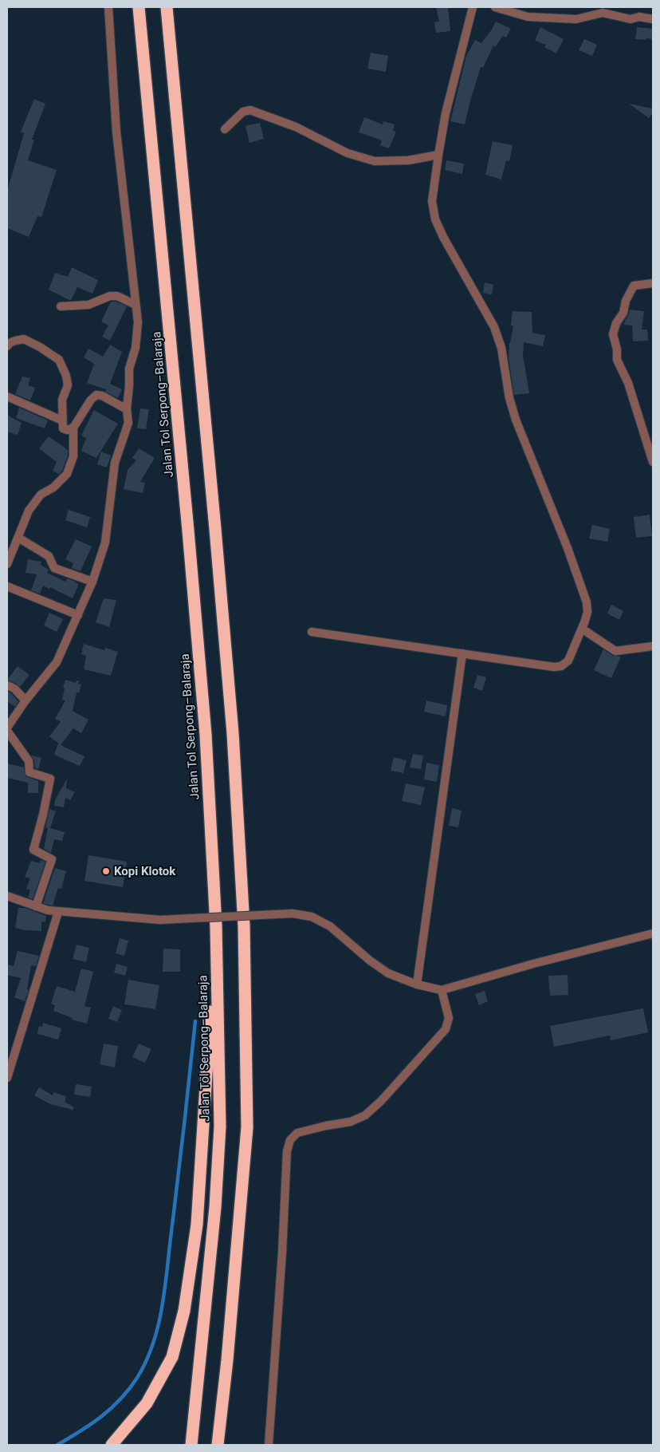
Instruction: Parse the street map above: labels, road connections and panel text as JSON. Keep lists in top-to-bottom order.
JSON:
{
  "streets": {
    "highway": ["Jalan Tol Serpong–Balaraja"]
  },
  "places": ["Kopi Klotok"]
}
